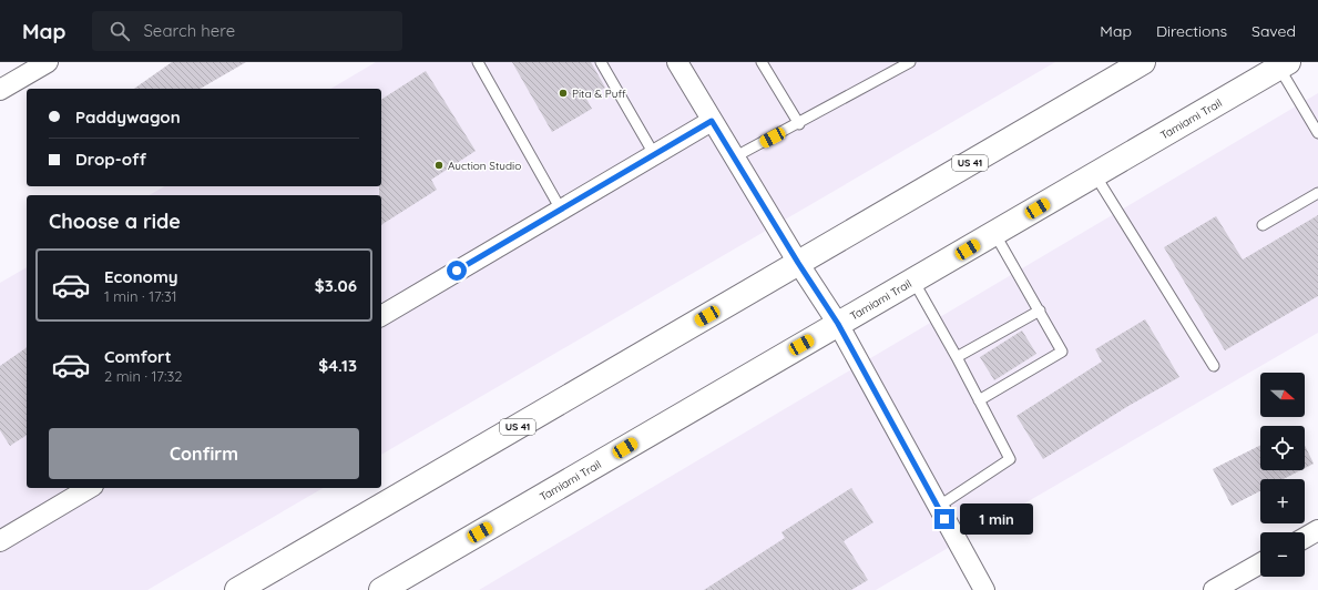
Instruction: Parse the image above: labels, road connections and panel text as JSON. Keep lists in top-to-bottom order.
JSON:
{
  "streets": {
    "main road": ["Tamiami Trail", "US 41"]
  },
  "places": ["Pita & Puff", "Auction Studio"],
  "north": "right",
  "page": {
    "header": "Map",
    "search": "Search here",
    "nav": ["Map", "Directions", "Saved"],
    "banner": ["Paddywagon", "Drop-off"],
    "heading": "Choose a ride",
    "list": [
      {
        "name": "Economy",
        "note": "1 min · 17:31",
        "value": "$3.06"
      },
      {
        "name": "Comfort",
        "note": "2 min · 17:32",
        "value": "$4.13"
      }
    ],
    "map_buttons": ["+", "−"],
    "buttons": "Confirm",
    "bubble": "1 min"
  }
}
